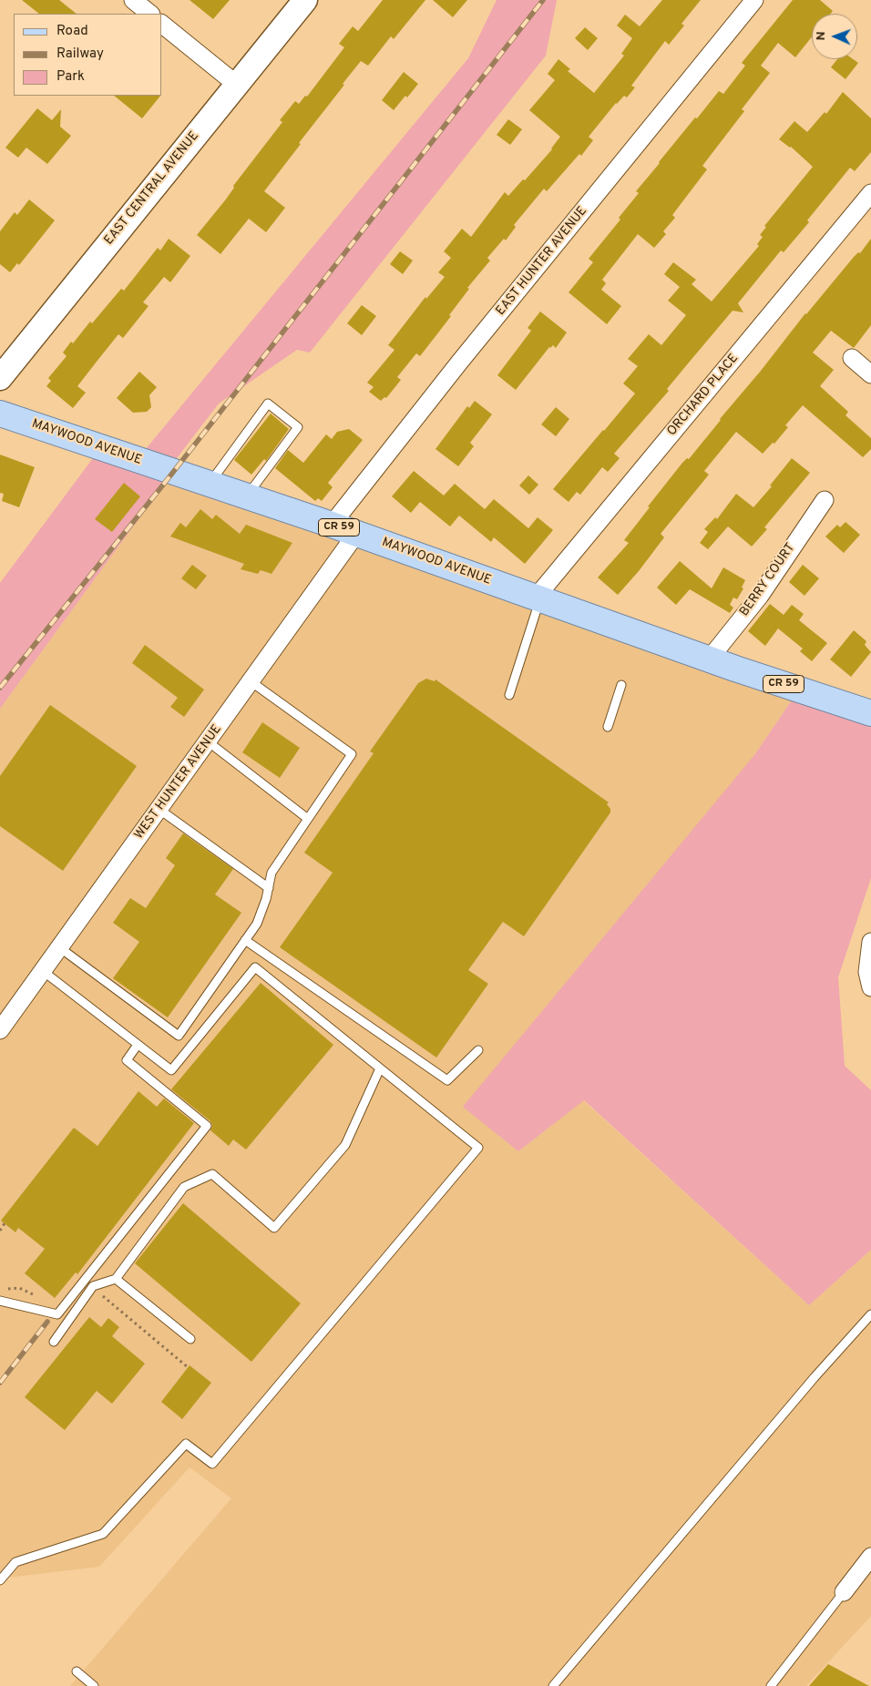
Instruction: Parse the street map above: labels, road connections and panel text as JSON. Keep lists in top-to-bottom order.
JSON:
{
  "streets": {
    "main road": ["MAYWOOD AVENUE", "CR 59"],
    "street": [
      "EAST CENTRAL AVENUE",
      "EAST HUNTER AVENUE",
      "ORCHARD PLACE",
      "BERRY COURT",
      "WEST HUNTER AVENUE"
    ]
  },
  "crossings": [
    ["EAST HUNTER AVENUE", "MAYWOOD AVENUE"],
    ["ORCHARD PLACE", "MAYWOOD AVENUE"],
    ["MAYWOOD AVENUE", "BERRY COURT"],
    ["MAYWOOD AVENUE", "WEST HUNTER AVENUE"]
  ],
  "legend": ["Road", "Railway", "Park"],
  "north": "left"
}
